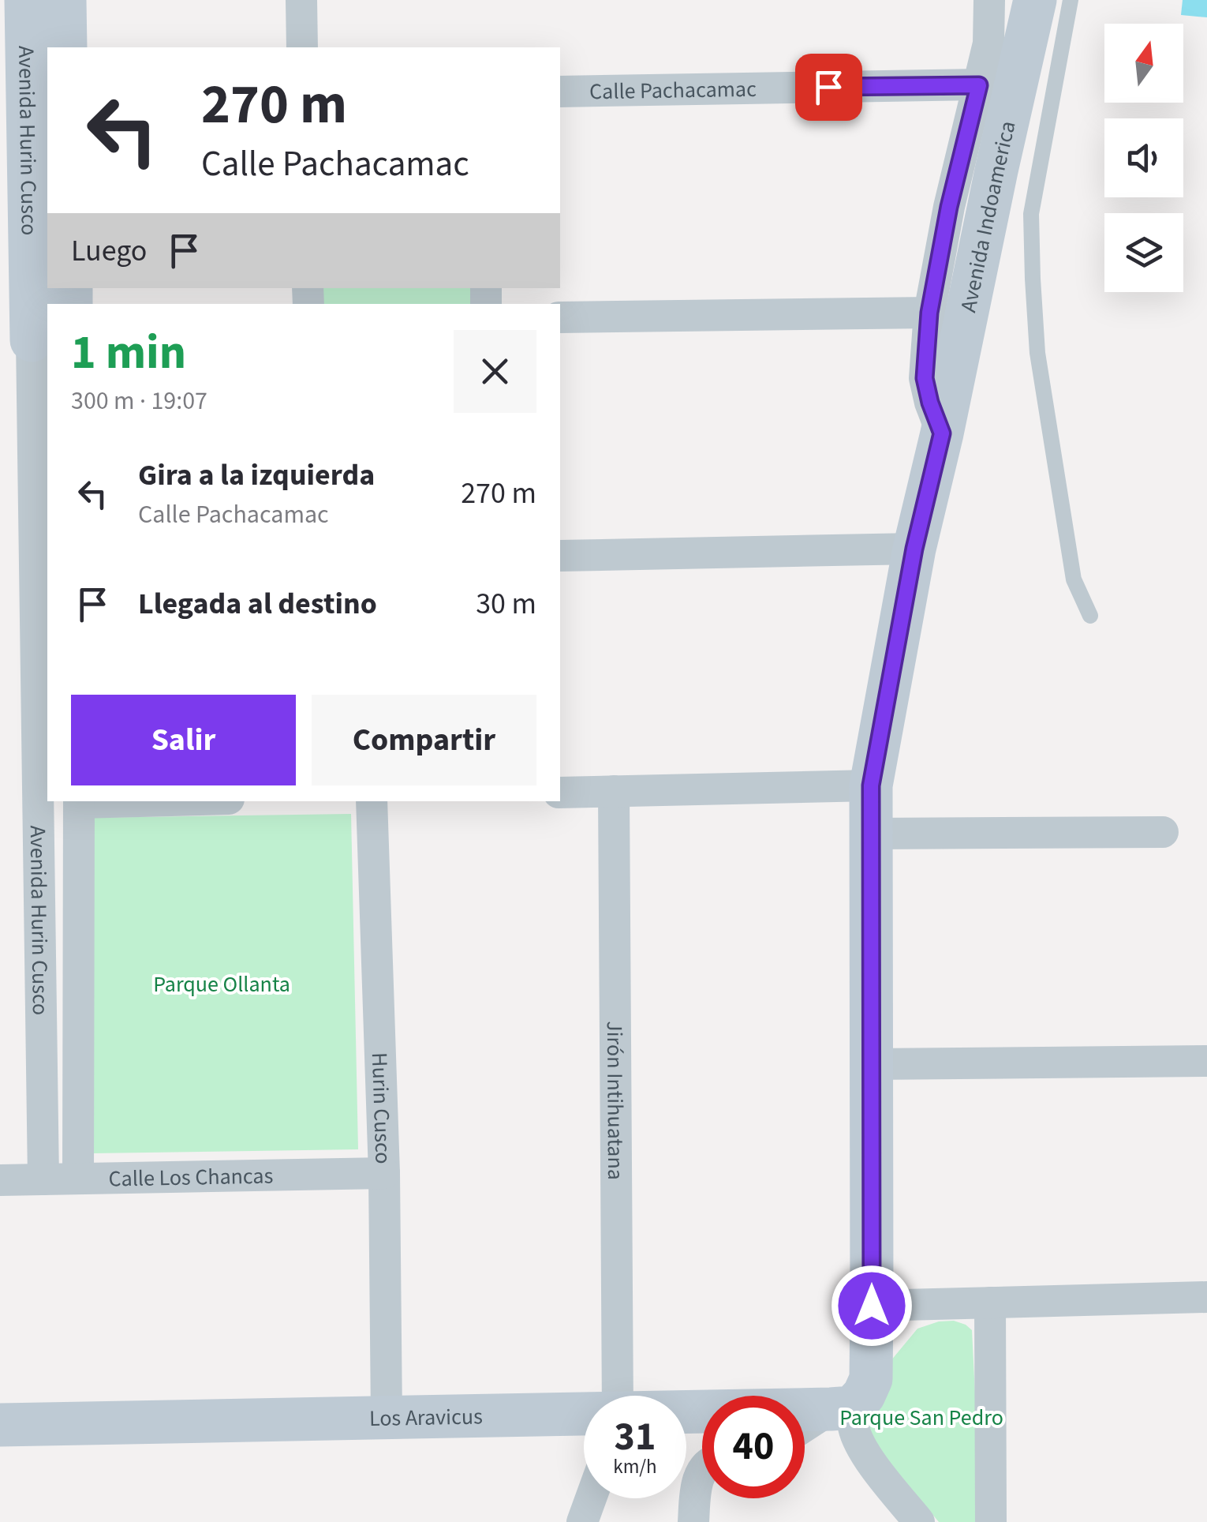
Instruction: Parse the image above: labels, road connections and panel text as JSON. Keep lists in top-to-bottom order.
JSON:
{
  "streets": {
    "street": [
      "Calle Pachacamac",
      "Avenida Hurin Cusco",
      "Avenida Indoamerica",
      "Jirón Intihuatana",
      "Hurin Cusco",
      "Calle Los Chancas",
      "Los Aravicus"
    ]
  },
  "crossings": [
    ["Calle Pachacamac", "Avenida Indoamerica"],
    ["Avenida Hurin Cusco", "Calle Los Chancas"],
    ["Avenida Indoamerica", "Los Aravicus"],
    ["Hurin Cusco", "Calle Los Chancas"],
    ["Hurin Cusco", "Los Aravicus"]
  ],
  "parks": ["Parque Ollanta", "Parque San Pedro"],
  "north": "top",
  "page": {
    "turn": ["270 m", "Calle Pachacamac"],
    "then": "Luego",
    "heading": ["1 min", "300 m · 19:07"],
    "list": [
      {
        "name": "Gira a la izquierda",
        "note": "Calle Pachacamac",
        "value": "270 m"
      },
      {
        "name": "Llegada al destino",
        "value": "30 m"
      }
    ],
    "buttons": ["Salir", "Compartir"],
    "speed": "31 km/h",
    "limit": "40"
  }
}
